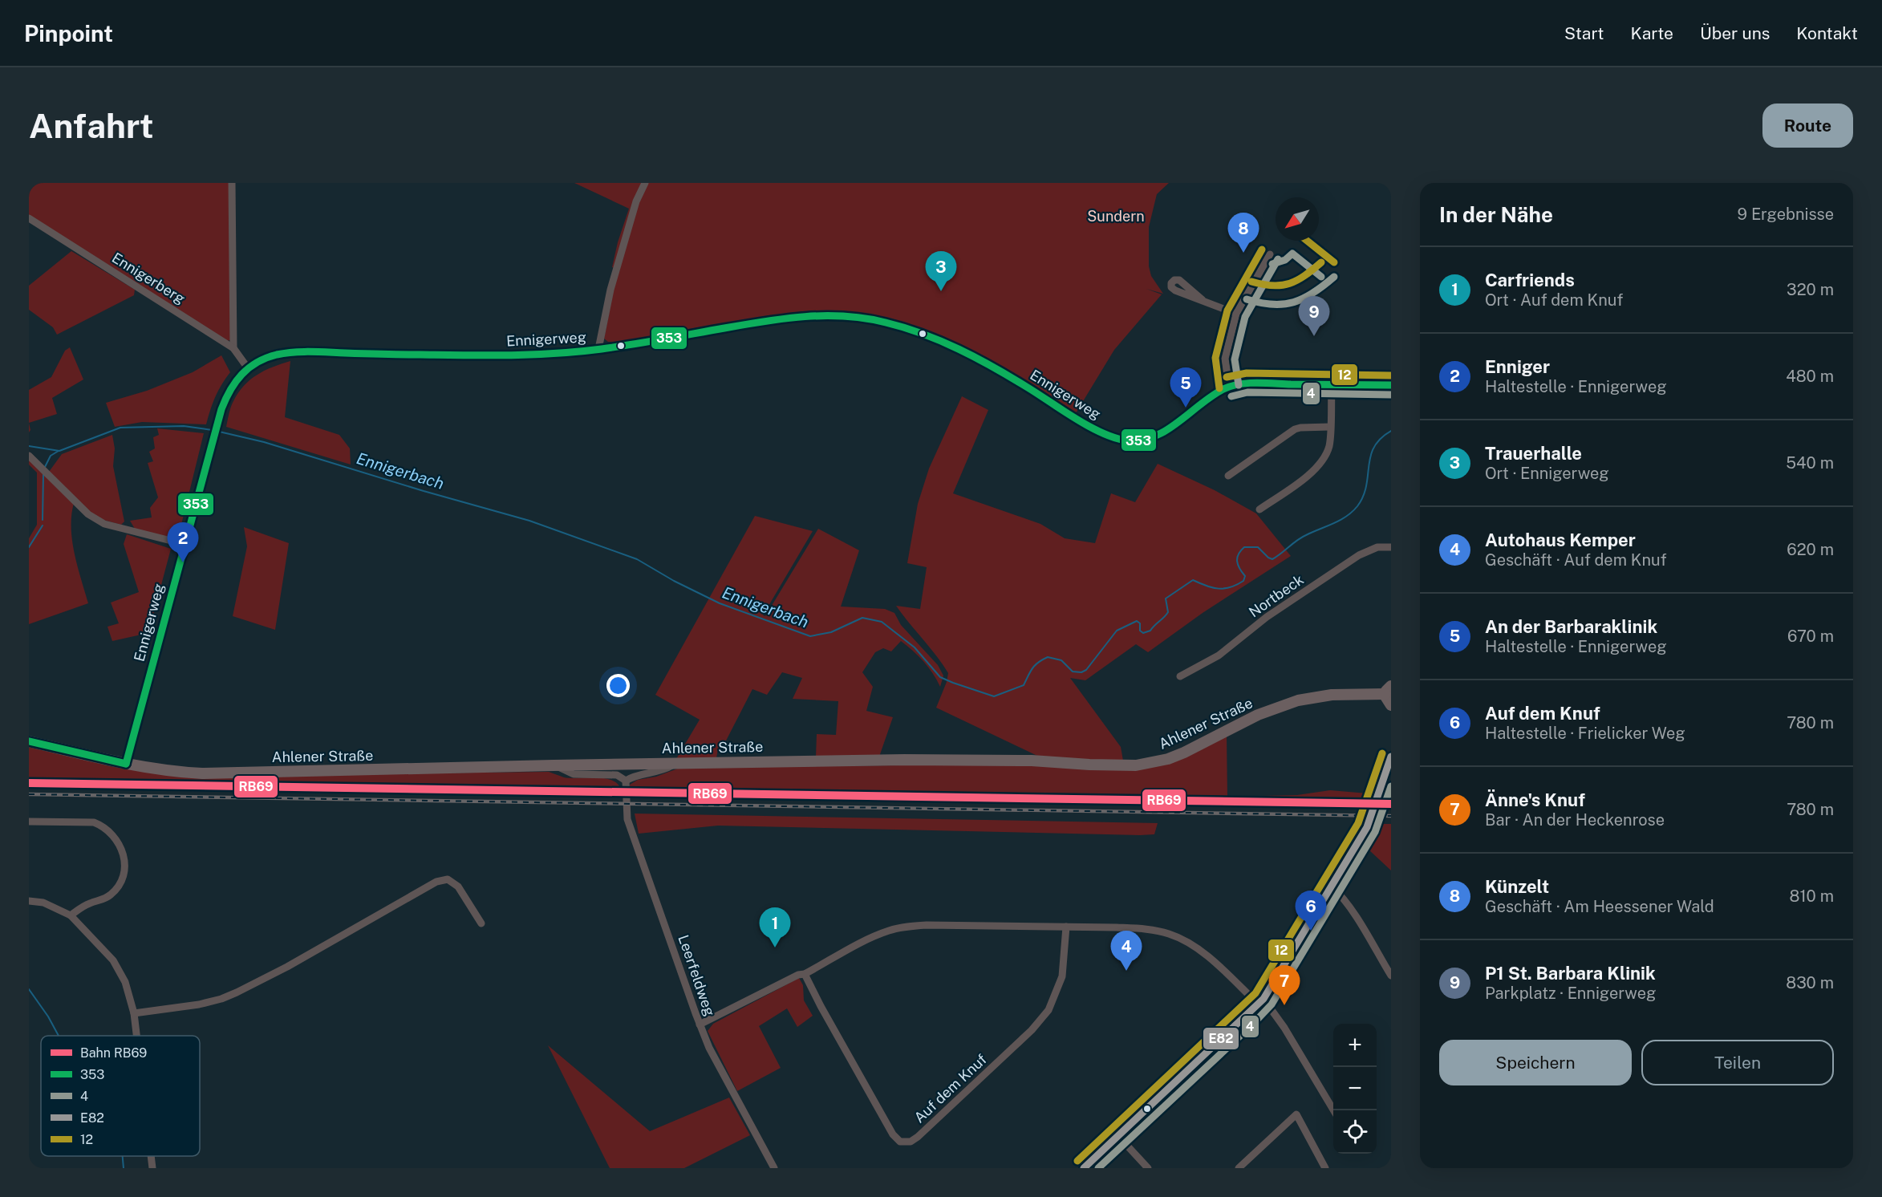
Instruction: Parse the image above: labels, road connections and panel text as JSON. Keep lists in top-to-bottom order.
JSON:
{
  "streets": {
    "main road": ["Ahlener Straße"],
    "street": [
      "Ennigerberg",
      "Ennigerweg",
      "Nortbeck",
      "Leerfeldweg",
      "Auf dem Knuf"
    ]
  },
  "crossings": [
    ["Ennigerberg", "Ennigerweg"],
    ["Ennigerweg", "Ahlener Straße"]
  ],
  "water": ["Ennigerbach"],
  "parks": ["Sundern"],
  "lines": [
    "transit line 12",
    "transit line 4",
    "transit line 353",
    "transit line E82",
    "rail line RB69"
  ],
  "legend": [
    "Bahn RB69",
    "353",
    "4",
    "E82",
    "12"
  ],
  "north": "bottom left",
  "page": {
    "header": "Pinpoint",
    "nav": [
      "Start",
      "Karte",
      "Über uns",
      "Kontakt"
    ],
    "buttons": [
      "Route",
      ["Speichern", "Teilen"]
    ],
    "title": "Anfahrt",
    "heading": ["In der Nähe", "9 Ergebnisse"],
    "pins": [
      "8",
      "3",
      "9",
      "5",
      "2",
      "6",
      "1",
      "4",
      "7"
    ],
    "list": [
      {
        "mark": "1",
        "name": "Carfriends",
        "note": "Ort · Auf dem Knuf",
        "value": "320 m"
      },
      {
        "mark": "2",
        "name": "Enniger",
        "note": "Haltestelle · Ennigerweg",
        "value": "480 m"
      },
      {
        "mark": "3",
        "name": "Trauerhalle",
        "note": "Ort · Ennigerweg",
        "value": "540 m"
      },
      {
        "mark": "4",
        "name": "Autohaus Kemper",
        "note": "Geschäft · Auf dem Knuf",
        "value": "620 m"
      },
      {
        "mark": "5",
        "name": "An der Barbaraklinik",
        "note": "Haltestelle · Ennigerweg",
        "value": "670 m"
      },
      {
        "mark": "6",
        "name": "Auf dem Knuf",
        "note": "Haltestelle · Frielicker Weg",
        "value": "780 m"
      },
      {
        "mark": "7",
        "name": "Änne's Knuf",
        "note": "Bar · An der Heckenrose",
        "value": "780 m"
      },
      {
        "mark": "8",
        "name": "Künzelt",
        "note": "Geschäft · Am Heessener Wald",
        "value": "810 m"
      },
      {
        "mark": "9",
        "name": "P1 St. Barbara Klinik",
        "note": "Parkplatz · Ennigerweg",
        "value": "830 m"
      }
    ],
    "map_buttons": ["+", "−"]
  }
}
